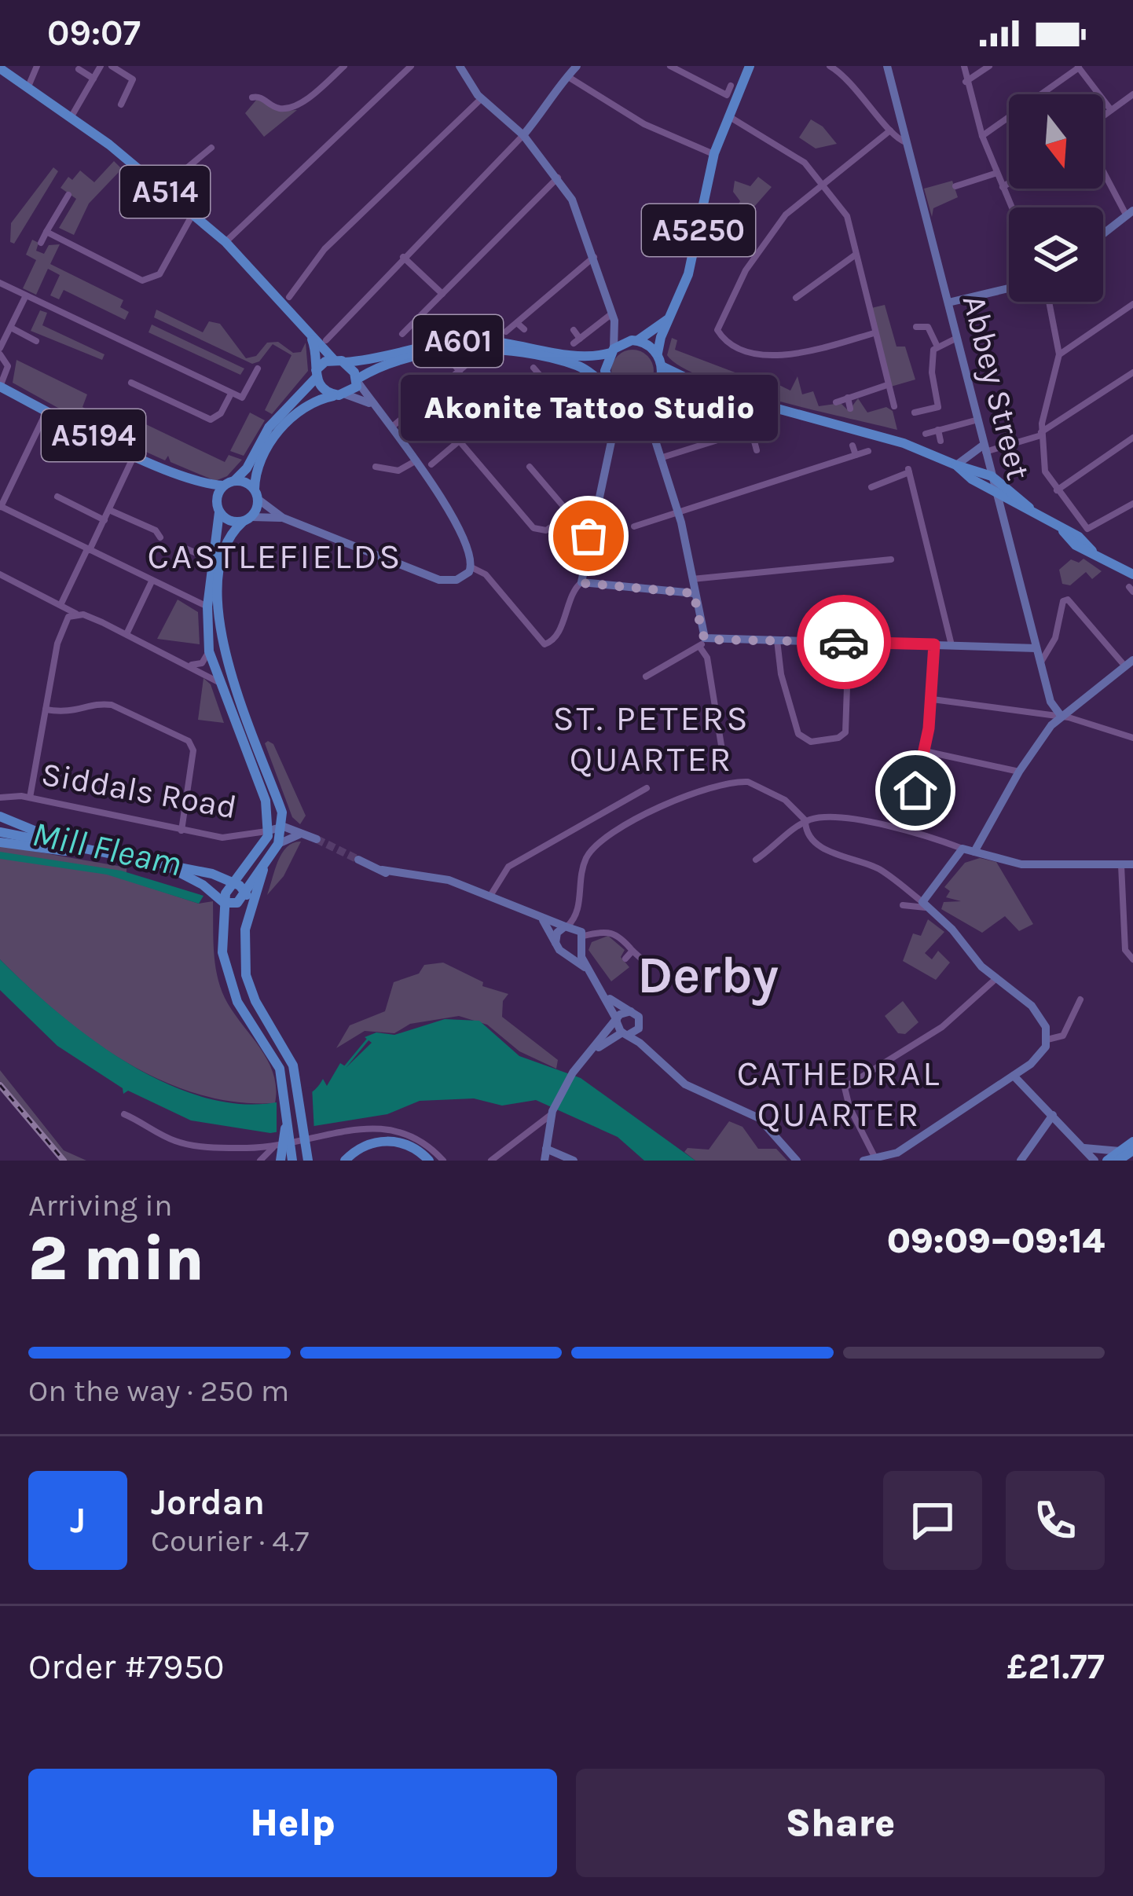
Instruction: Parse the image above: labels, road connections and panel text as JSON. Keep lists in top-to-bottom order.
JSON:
{
  "streets": {
    "main road": [
      "A514",
      "A5250",
      "A601",
      "A5194"
    ],
    "street": ["Abbey Street", "Siddals Road"]
  },
  "crossings": [
    ["A514", "A601"],
    ["A5250", "A601"],
    ["A601", "Siddals Road"]
  ],
  "districts": [
    "CASTLEFIELDS",
    "ST. PETERS QUARTER",
    "Derby",
    "CATHEDRAL QUARTER"
  ],
  "water": ["Mill Fleam"],
  "places": ["Akonite Tattoo Studio"],
  "north": "bottom",
  "page": {
    "status": "09:07",
    "bubble": "Akonite Tattoo Studio",
    "heading": ["2 min", "Arriving in", "09:09–09:14"],
    "panel": [
      "Jordan",
      "Courier · 4.7",
      "Order #7950",
      "£21.77"
    ],
    "bar": "On the way · 250 m",
    "round": "J",
    "buttons": ["Help", "Share"]
  }
}
